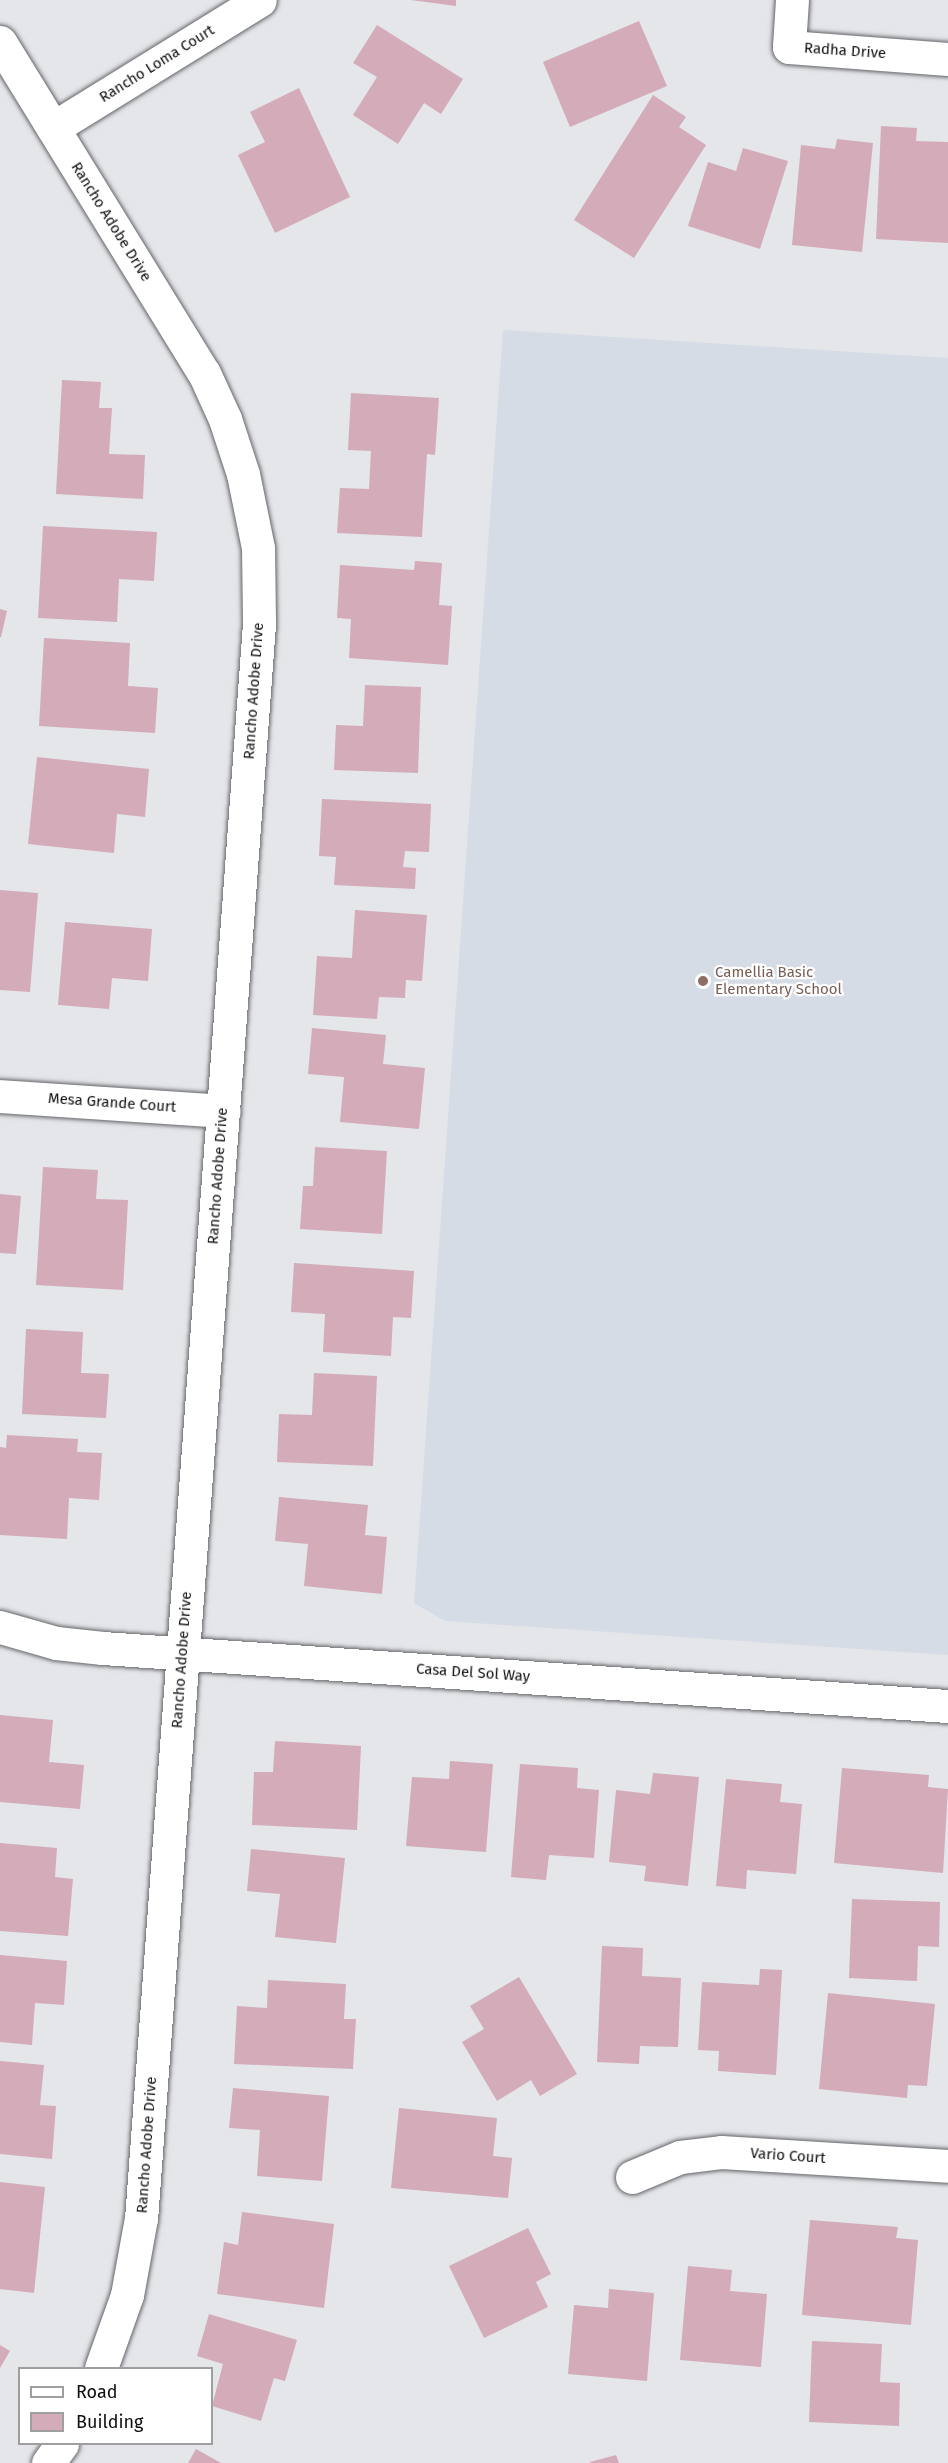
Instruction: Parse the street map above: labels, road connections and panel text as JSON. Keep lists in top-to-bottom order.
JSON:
{
  "streets": {
    "street": [
      "Radha Drive",
      "Rancho Loma Court",
      "Rancho Adobe Drive",
      "Mesa Grande Court",
      "Casa Del Sol Way",
      "Vario Court"
    ]
  },
  "crossings": [
    ["Rancho Loma Court", "Rancho Adobe Drive"],
    ["Rancho Adobe Drive", "Mesa Grande Court"],
    ["Rancho Adobe Drive", "Casa Del Sol Way"]
  ],
  "places": ["Camellia Basic Elementary School"],
  "legend": ["Road", "Building"]
}
